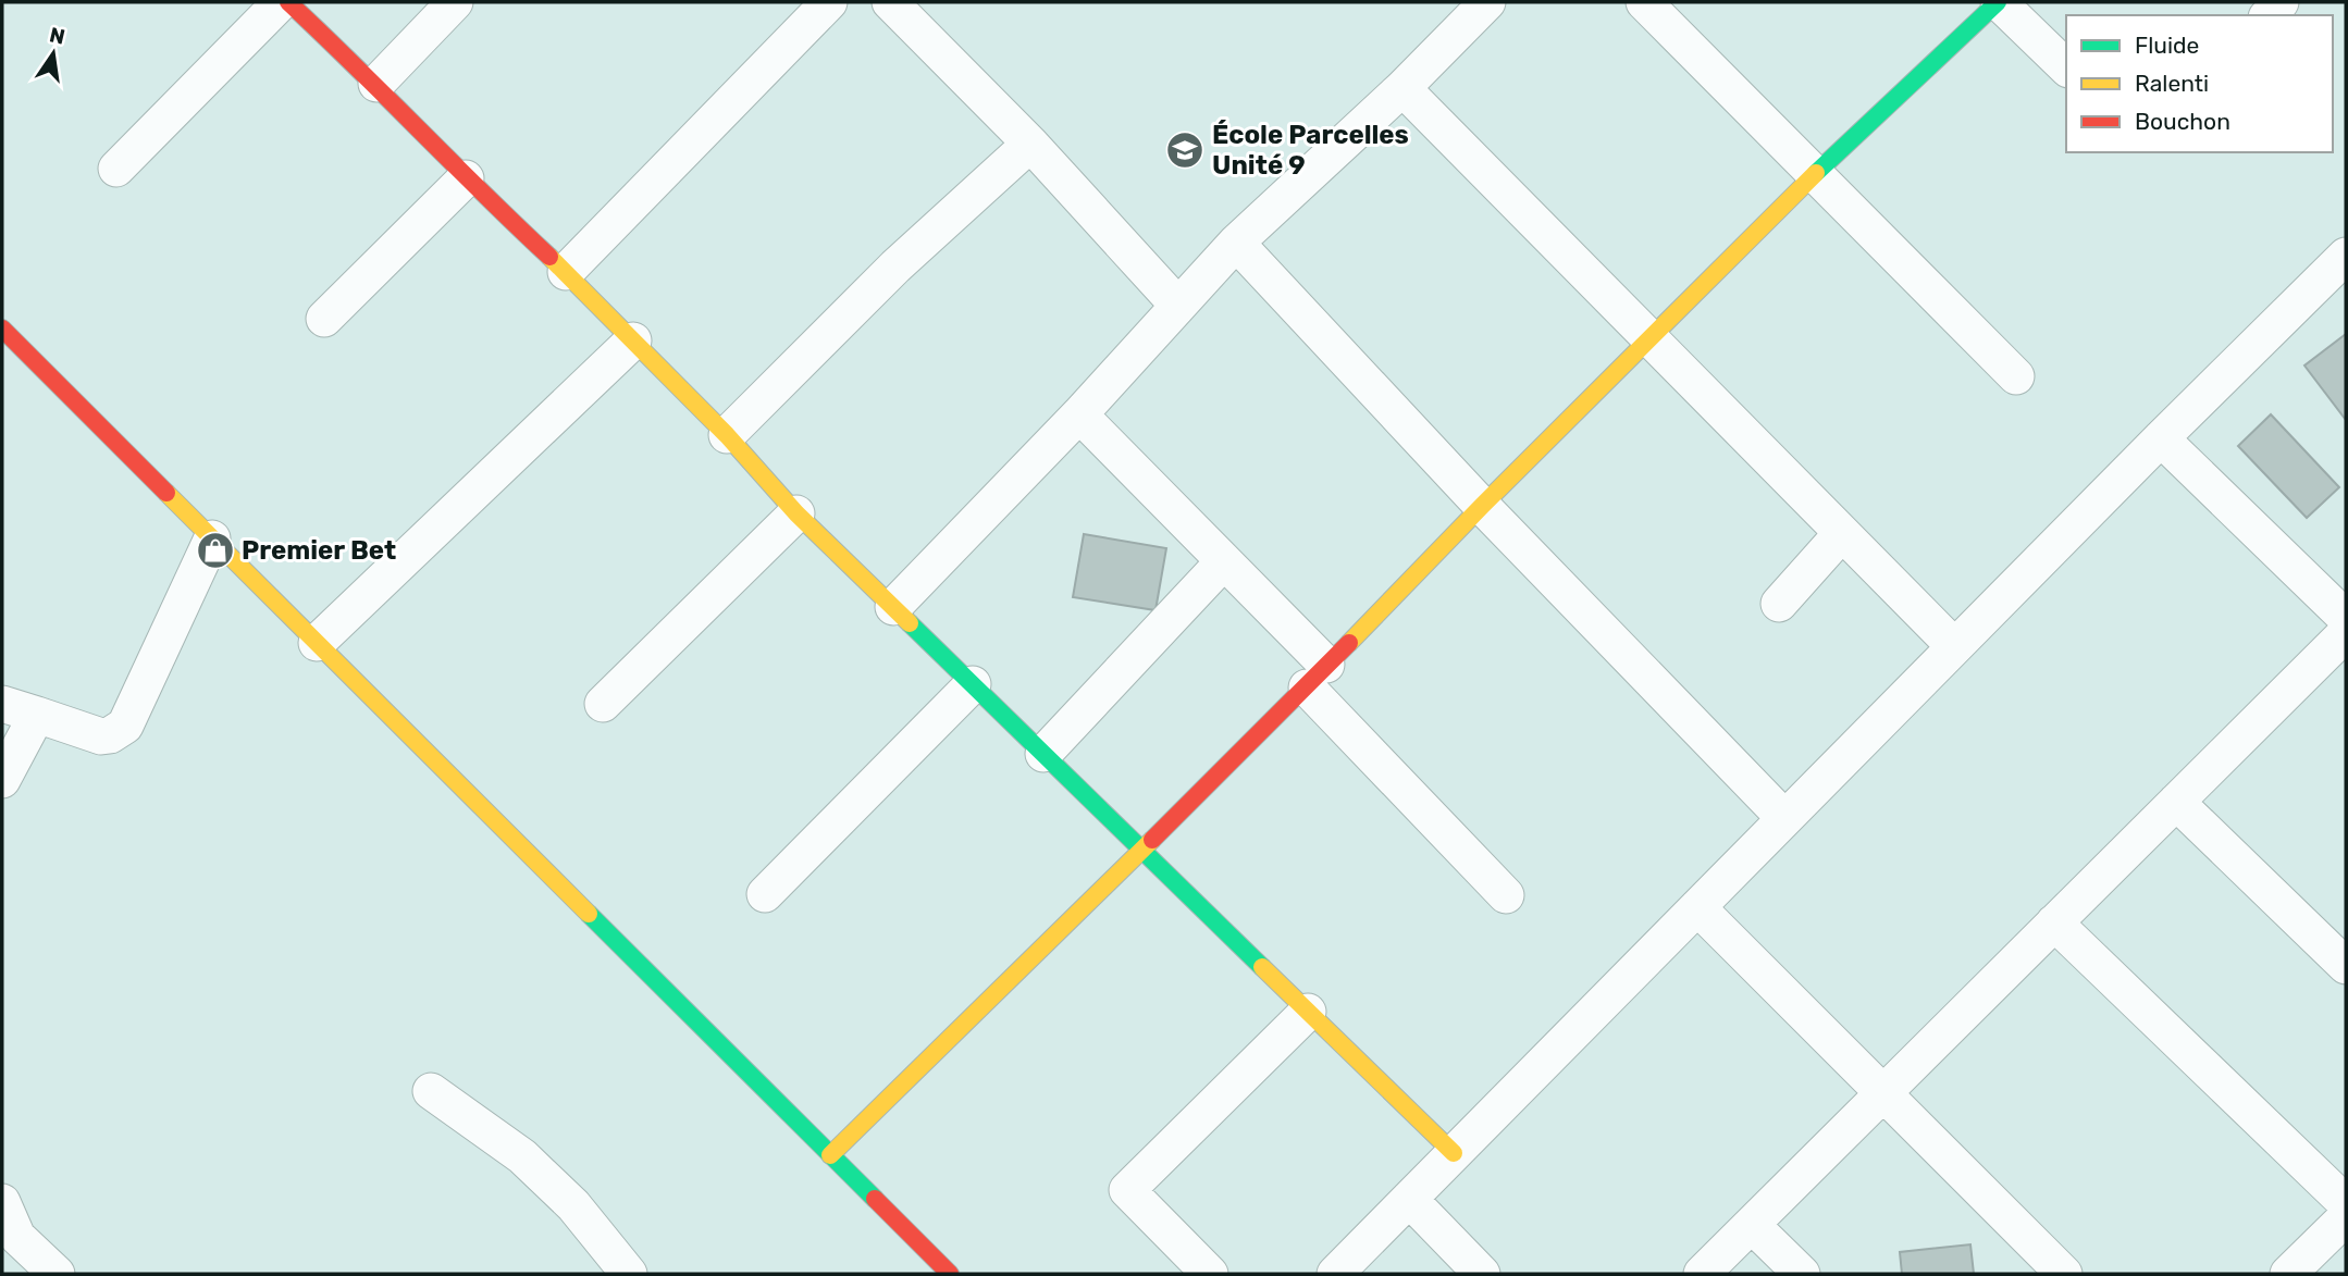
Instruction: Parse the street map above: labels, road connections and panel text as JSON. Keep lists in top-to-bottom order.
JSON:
{
  "places": {
    "school or university": ["École Parcelles Unité 9"],
    "shop": ["Premier Bet"]
  },
  "legend": ["Fluide", "Ralenti", "Bouchon"],
  "north": "top"
}
